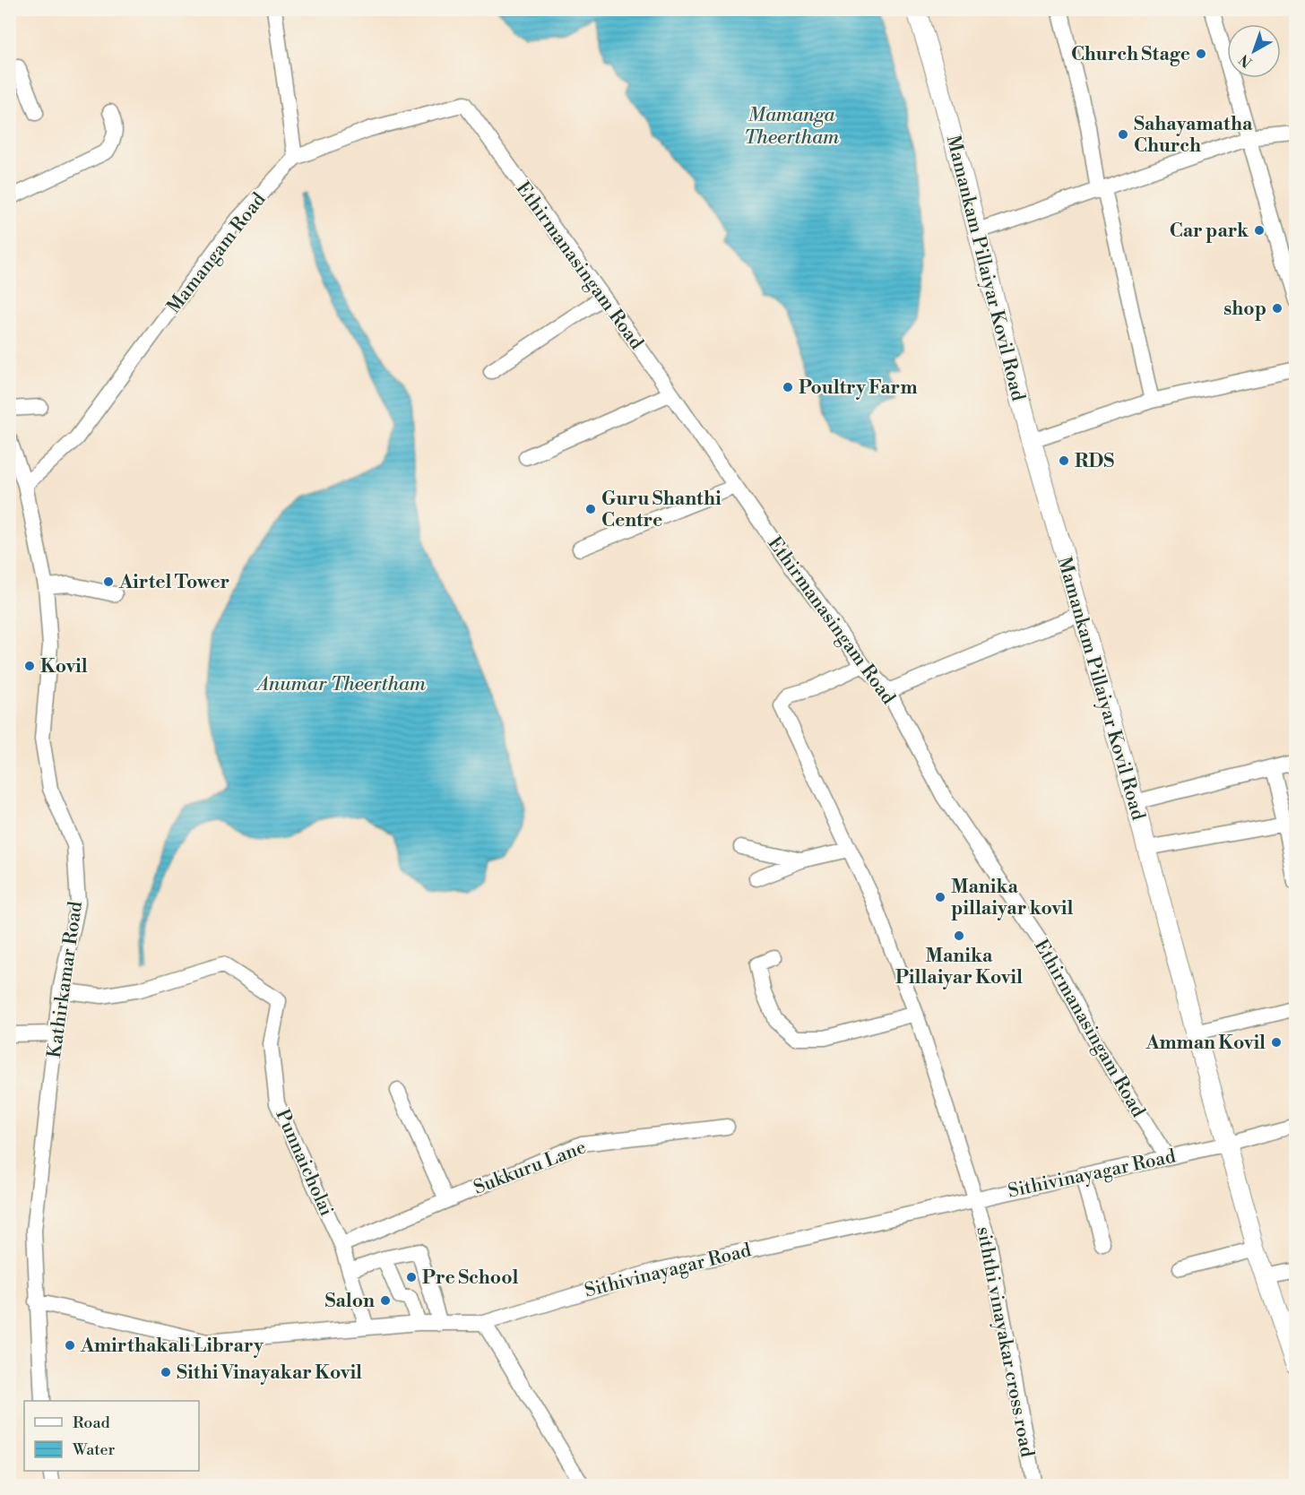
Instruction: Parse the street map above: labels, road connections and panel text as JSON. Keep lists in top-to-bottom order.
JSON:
{
  "streets": {
    "main road": ["Mamankam Pillaiyar Kovil Road"],
    "street": [
      "Mamangam Road",
      "Ethirmanasingam Road",
      "Kathirkamar Road",
      "Punnaicholai",
      "Sukkuru Lane",
      "Sithivinayagar Road",
      "siththi vinayakar cross road"
    ]
  },
  "crossings": [
    ["Mamangam Road", "Ethirmanasingam Road"],
    ["Mamangam Road", "Kathirkamar Road"],
    ["Ethirmanasingam Road", "Sithivinayagar Road"],
    ["Mamankam Pillaiyar Kovil Road", "Sithivinayagar Road"],
    ["Kathirkamar Road", "Punnaicholai"],
    ["Kathirkamar Road", "Sithivinayagar Road"],
    ["Punnaicholai", "Sukkuru Lane"],
    ["Punnaicholai", "Sithivinayagar Road"],
    ["Sithivinayagar Road", "siththi vinayakar cross road"]
  ],
  "water": ["Mamanga Theertham", "Anumar Theertham"],
  "places": [
    "Church Stage",
    "Sahayamatha Church",
    "Car park",
    "shop",
    "Poultry Farm",
    "RDS",
    "Guru Shanthi Centre",
    "Airtel Tower",
    "Kovil",
    "Manika pillaiyar kovil",
    "Manika Pillaiyar Kovil",
    "Amman Kovil",
    "Pre School",
    "Salon",
    "Amirthakali Library",
    "Sithi Vinayakar Kovil"
  ],
  "legend": ["Road", "Water"],
  "north": "bottom left"
}
